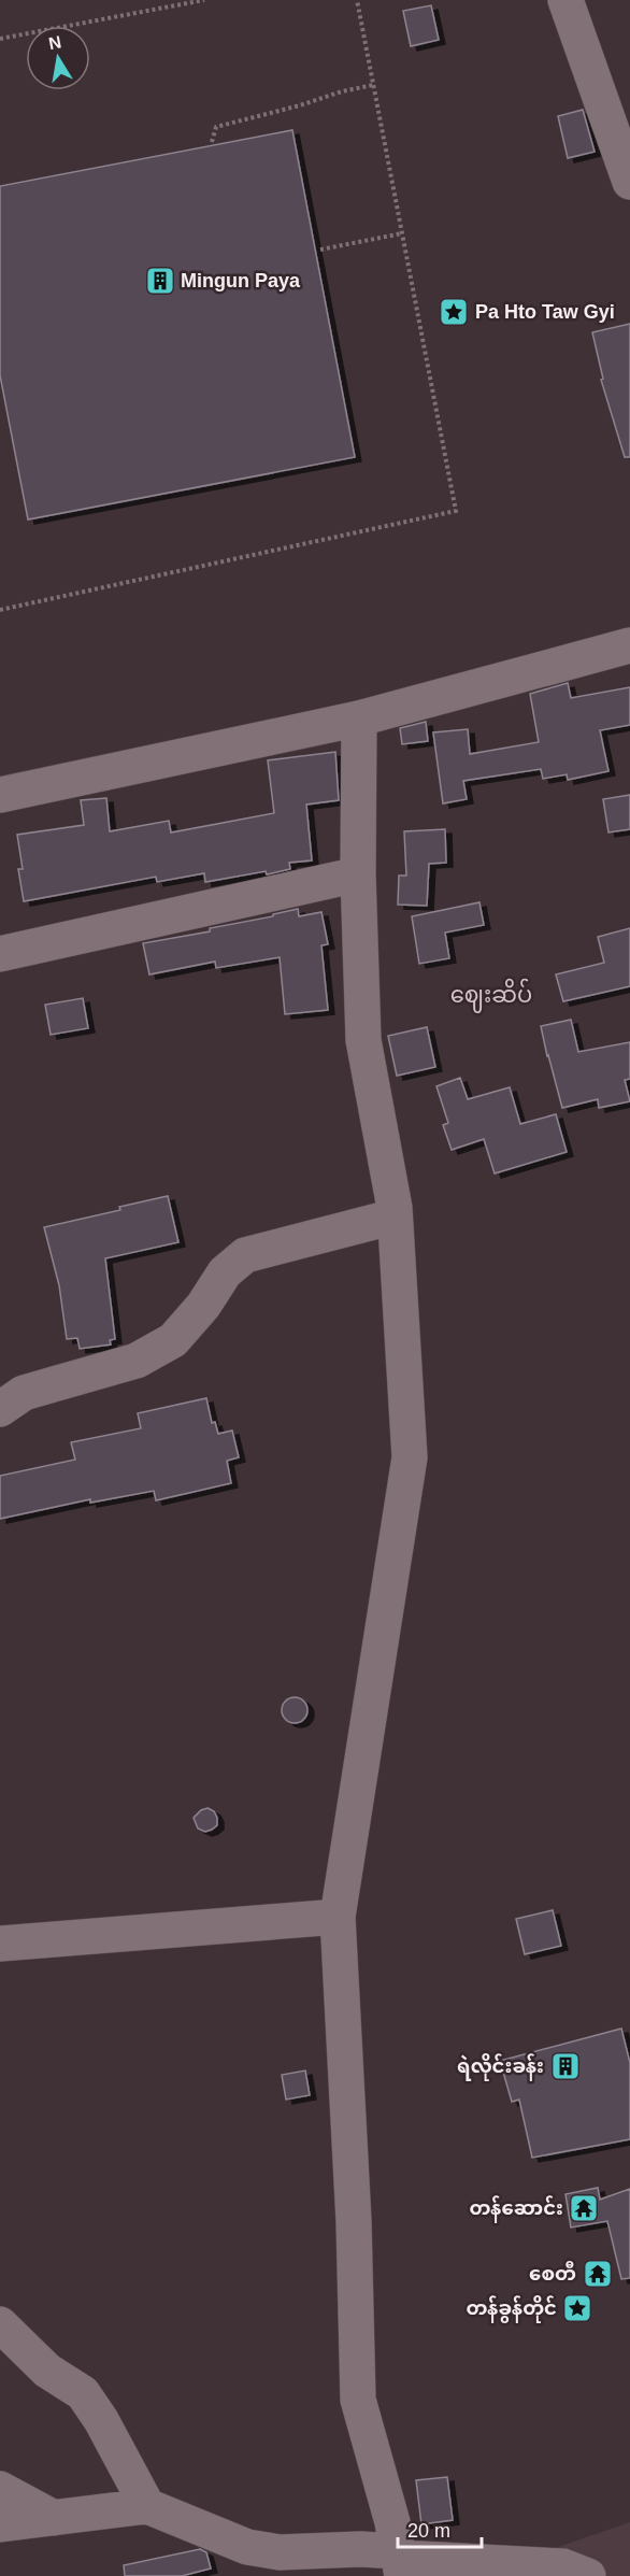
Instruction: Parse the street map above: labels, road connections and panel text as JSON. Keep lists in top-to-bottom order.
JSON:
{
  "districts": ["ဈေးဆိပ်"],
  "places": {
    "building": ["Mingun Paya", "ရဲလိုင်းခန်း"],
    "place": ["Pa Hto Taw Gyi", "တန်ခွန်တိုင်"],
    "temple": ["တန်ဆောင်း", "စေတီ"]
  },
  "scale_bar": "20 m",
  "north": "top"
}
